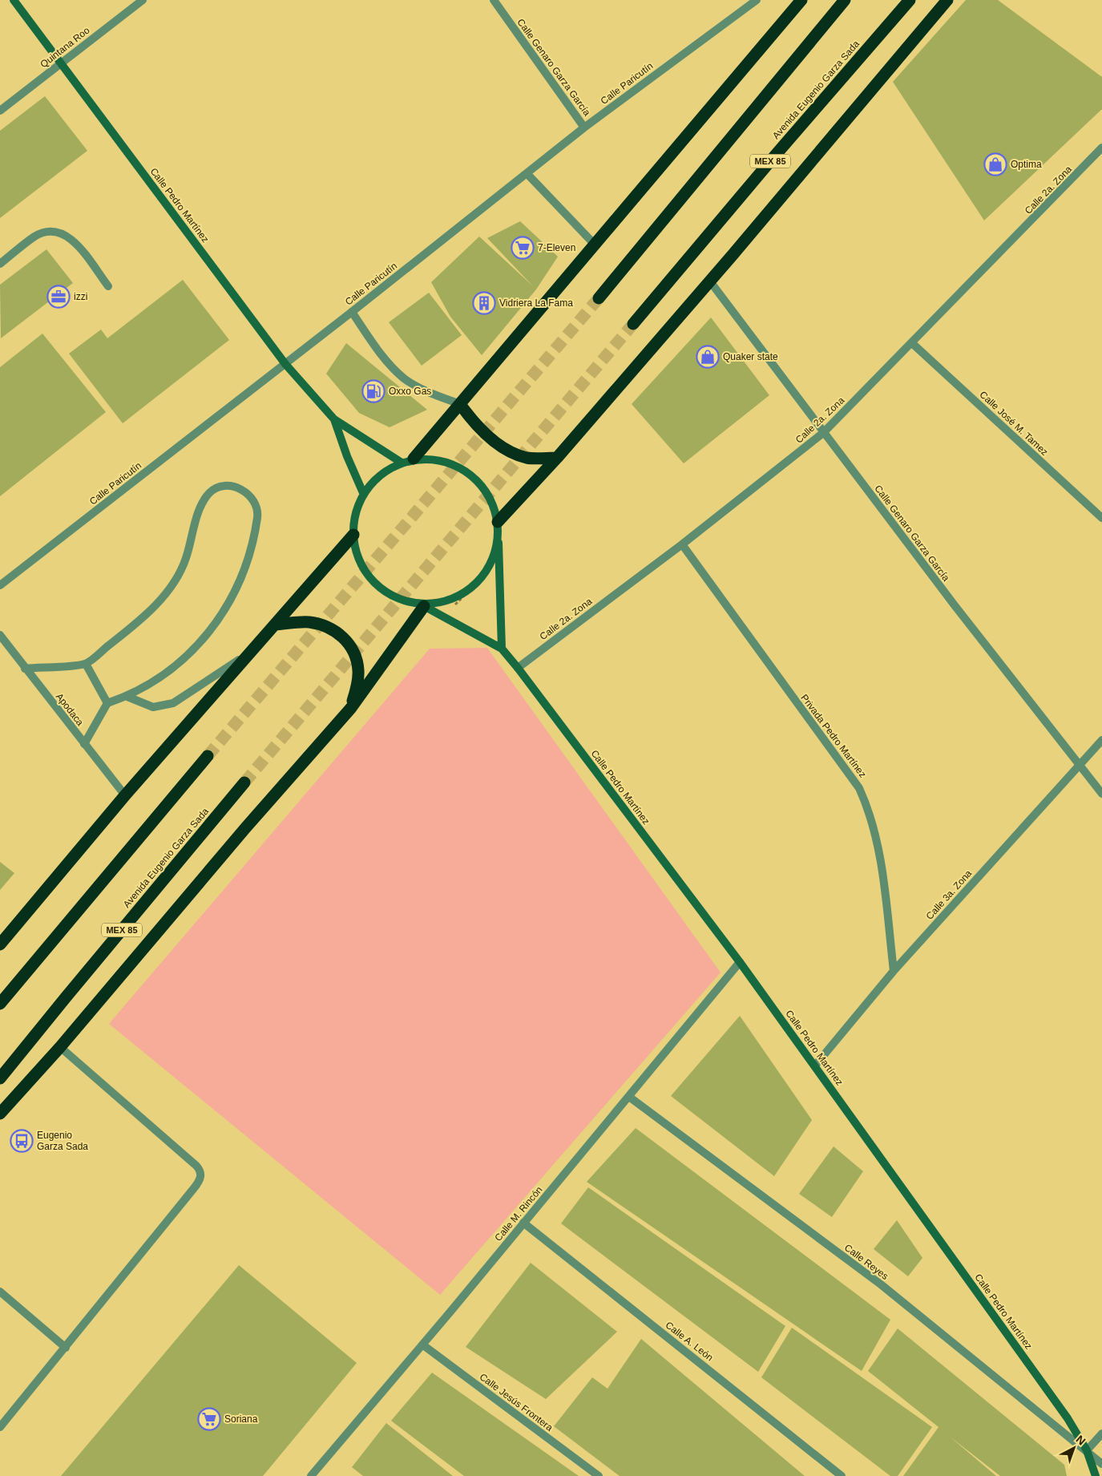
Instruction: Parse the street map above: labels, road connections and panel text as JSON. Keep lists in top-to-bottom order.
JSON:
{
  "streets": {
    "highway": ["Avenida Eugenio Garza Sada", "MEX 85"],
    "street": [
      "Quintana Roo",
      "Calle Genaro Garza García",
      "Calle Paricutín",
      "Calle 2a. Zona",
      "Calle Pedro Martínez",
      "Calle José M. Tamez",
      "Apodaca",
      "Privada Pedro Martínez",
      "Calle 3a. Zona",
      "Calle M. Rincón",
      "Calle Reyes",
      "Calle A. León",
      "Calle Jesús Frontera"
    ]
  },
  "crossings": [
    ["Quintana Roo", "Calle Pedro Martínez"],
    ["Calle Genaro Garza García", "Calle Paricutín"],
    ["Calle Genaro Garza García", "Calle 2a. Zona"],
    ["Calle Genaro Garza García", "Calle 3a. Zona"],
    ["Calle Paricutín", "Calle Pedro Martínez"],
    ["Calle 2a. Zona", "Calle Pedro Martínez"],
    ["Calle 2a. Zona", "Calle José M. Tamez"],
    ["Calle 2a. Zona", "Privada Pedro Martínez"],
    ["Calle Pedro Martínez", "Calle 3a. Zona"],
    ["Calle Pedro Martínez", "Calle M. Rincón"],
    ["Calle Pedro Martínez", "Calle Reyes"],
    ["Privada Pedro Martínez", "Calle 3a. Zona"],
    ["Calle M. Rincón", "Calle Reyes"],
    ["Calle M. Rincón", "Calle A. León"],
    ["Calle M. Rincón", "Calle Jesús Frontera"]
  ],
  "places": {
    "shop": ["Optima", "Quaker state"],
    "supermarket": ["7-Eleven", "Soriana"],
    "office": ["izzi"],
    "building": ["Vidriera La Fama"],
    "fuel station": ["Oxxo Gas"],
    "bus stop": ["Eugenio Garza Sada"]
  },
  "north": "top right"
}
